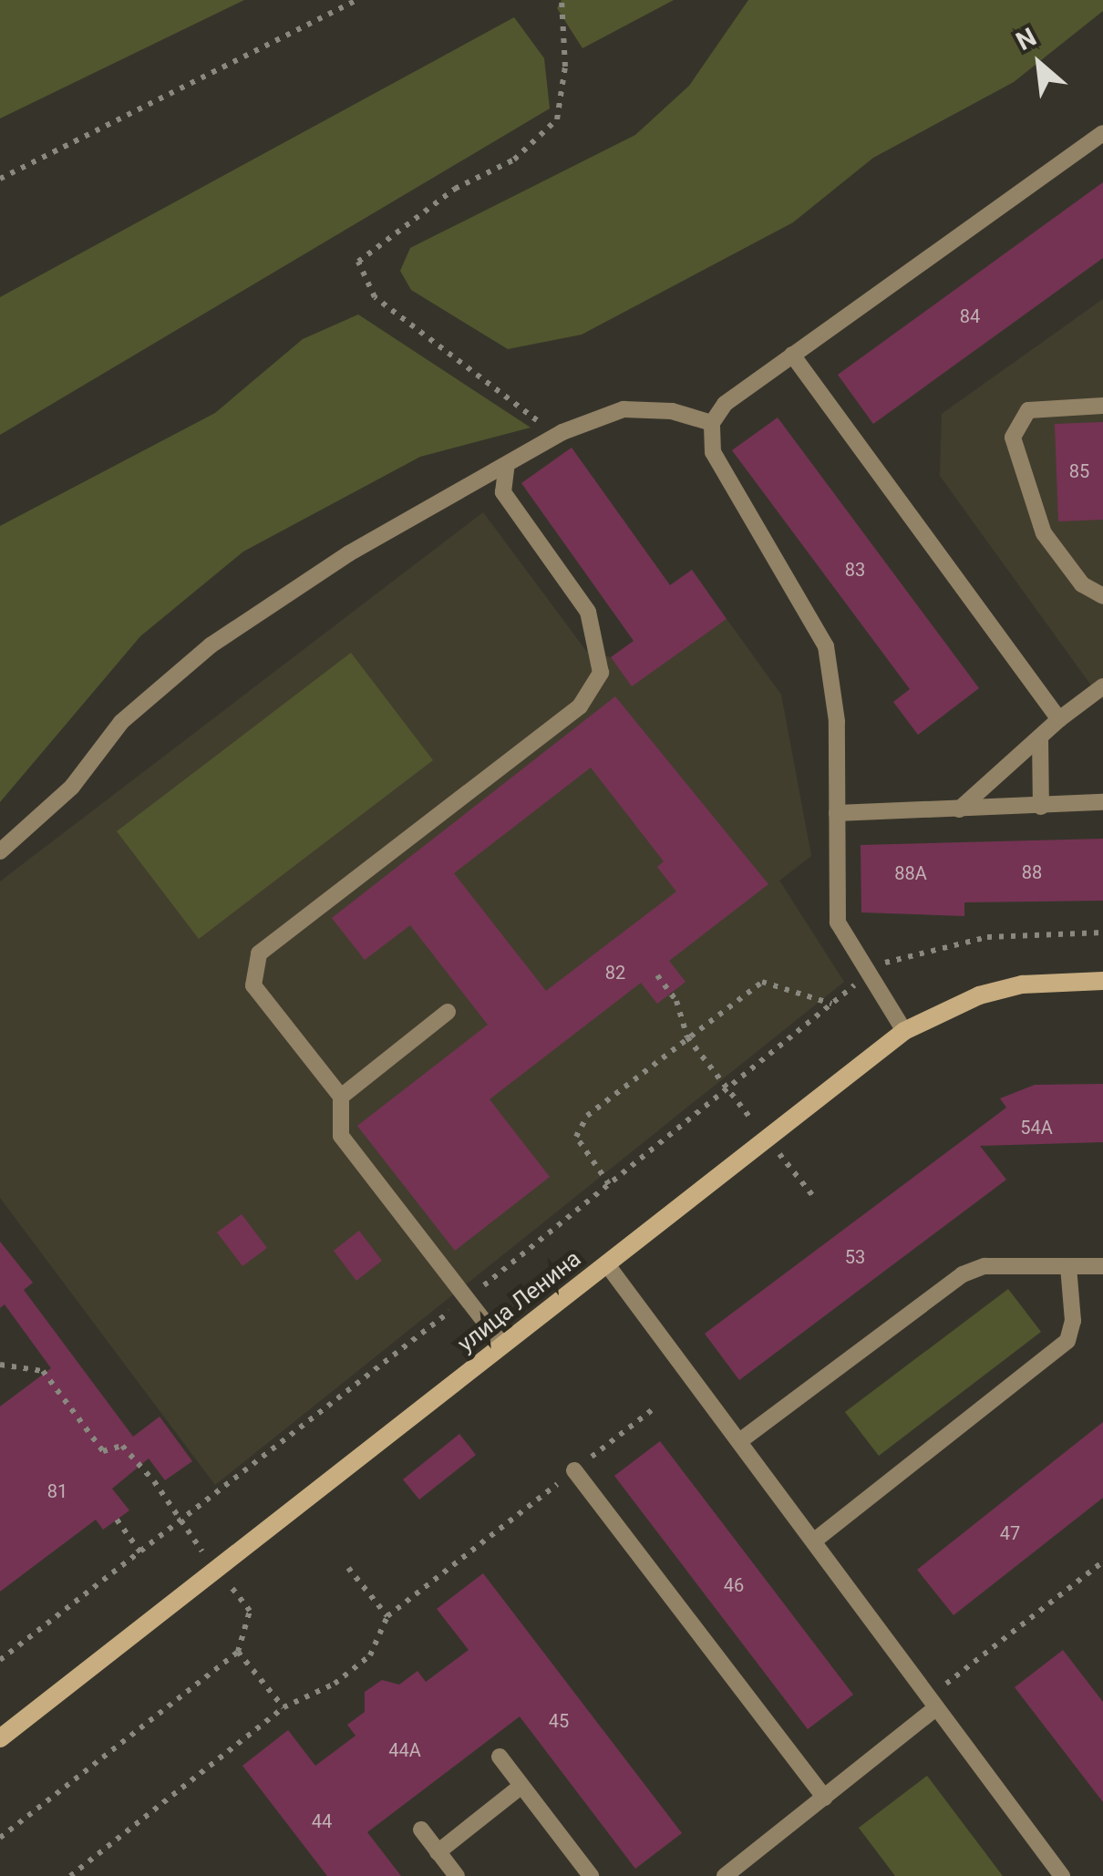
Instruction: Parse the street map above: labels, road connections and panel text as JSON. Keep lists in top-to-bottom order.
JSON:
{
  "streets": {
    "main road": ["улица Ленина"]
  },
  "house_numbers": [
    "84",
    "85",
    "83",
    "88",
    "88А",
    "82",
    "54А",
    "53",
    "81",
    "47",
    "46",
    "45",
    "44А",
    "44"
  ],
  "north": "top left"
}
